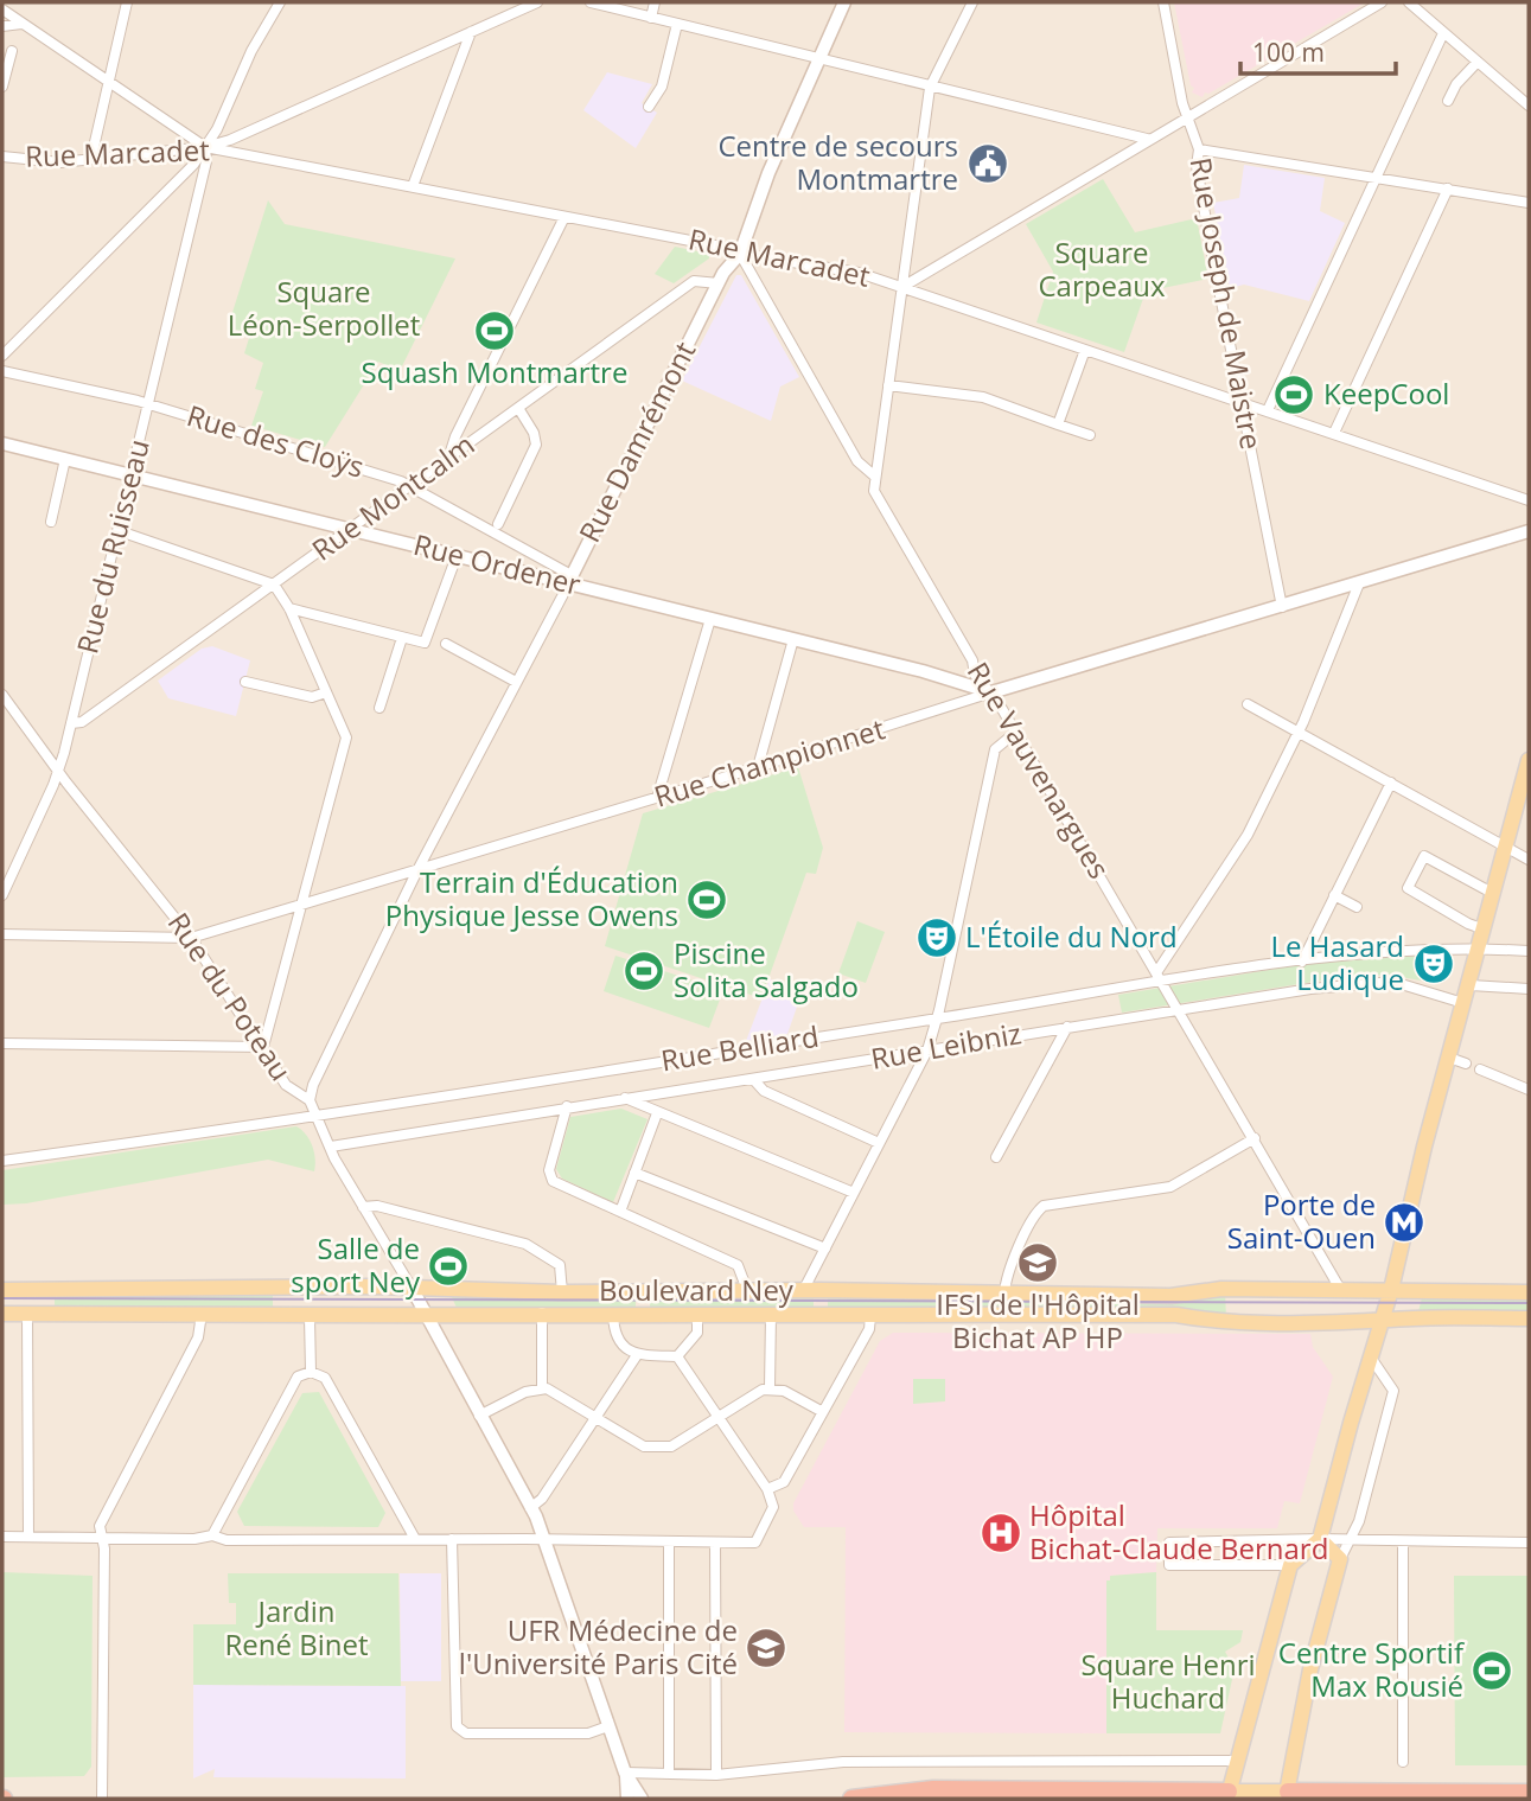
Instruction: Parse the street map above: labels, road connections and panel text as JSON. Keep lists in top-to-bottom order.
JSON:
{
  "streets": {
    "main road": [
      "Rue Damrémont",
      "Rue Ordener",
      "Rue Championnet",
      "Rue du Poteau",
      "Boulevard Ney"
    ],
    "street": [
      "Rue Marcadet",
      "Rue Joseph de Maistre",
      "Rue des Cloÿs",
      "Rue Montcalm",
      "Rue du Ruisseau",
      "Rue Vauvenargues",
      "Rue Leibniz",
      "Rue Belliard"
    ]
  },
  "crossings": [
    ["Rue Marcadet", "Rue Joseph de Maistre"],
    ["Rue Marcadet", "Rue Damrémont"],
    ["Rue Marcadet", "Rue du Ruisseau"],
    ["Rue Marcadet", "Rue Vauvenargues"],
    ["Rue Joseph de Maistre", "Rue Championnet"],
    ["Rue des Cloÿs", "Rue Damrémont"],
    ["Rue des Cloÿs", "Rue Montcalm"],
    ["Rue des Cloÿs", "Rue du Ruisseau"],
    ["Rue des Cloÿs", "Rue Ordener"],
    ["Rue Damrémont", "Rue Montcalm"],
    ["Rue Damrémont", "Rue Ordener"],
    ["Rue Damrémont", "Rue Championnet"],
    ["Rue Damrémont", "Rue Vauvenargues"],
    ["Rue Damrémont", "Rue du Poteau"],
    ["Rue Montcalm", "Rue du Ruisseau"],
    ["Rue Montcalm", "Rue Ordener"],
    ["Rue du Ruisseau", "Rue Ordener"],
    ["Rue du Ruisseau", "Rue du Poteau"],
    ["Rue Ordener", "Rue Championnet"],
    ["Rue Ordener", "Rue Vauvenargues"],
    ["Rue Championnet", "Rue Vauvenargues"],
    ["Rue Championnet", "Rue du Poteau"],
    ["Rue Vauvenargues", "Rue Leibniz"],
    ["Rue Vauvenargues", "Rue Belliard"],
    ["Rue Vauvenargues", "Boulevard Ney"],
    ["Rue du Poteau", "Rue Leibniz"],
    ["Rue du Poteau", "Rue Belliard"],
    ["Rue du Poteau", "Boulevard Ney"]
  ],
  "parks": [
    "Square Carpeaux",
    "Square Léon-Serpollet",
    "Jardin René Binet",
    "Square Henri Huchard"
  ],
  "places": {
    "public building": ["Centre de secours Montmartre"],
    "sports": [
      "Squash Montmartre",
      "KeepCool",
      "Terrain d'Éducation Physique Jesse Owens",
      "Piscine Solita Salgado",
      "Salle de sport Ney",
      "Centre Sportif Max Rousié"
    ],
    "theatre": ["L'Étoile du Nord", "Le Hasard Ludique"],
    "metro station": ["Porte de Saint-Ouen"],
    "school or university": ["IFSI de l'Hôpital Bichat AP HP", "UFR Médecine de l'Université Paris Cité"],
    "hospital": ["Hôpital Bichat-Claude Bernard"]
  },
  "scale_bar": "100 m"
}
